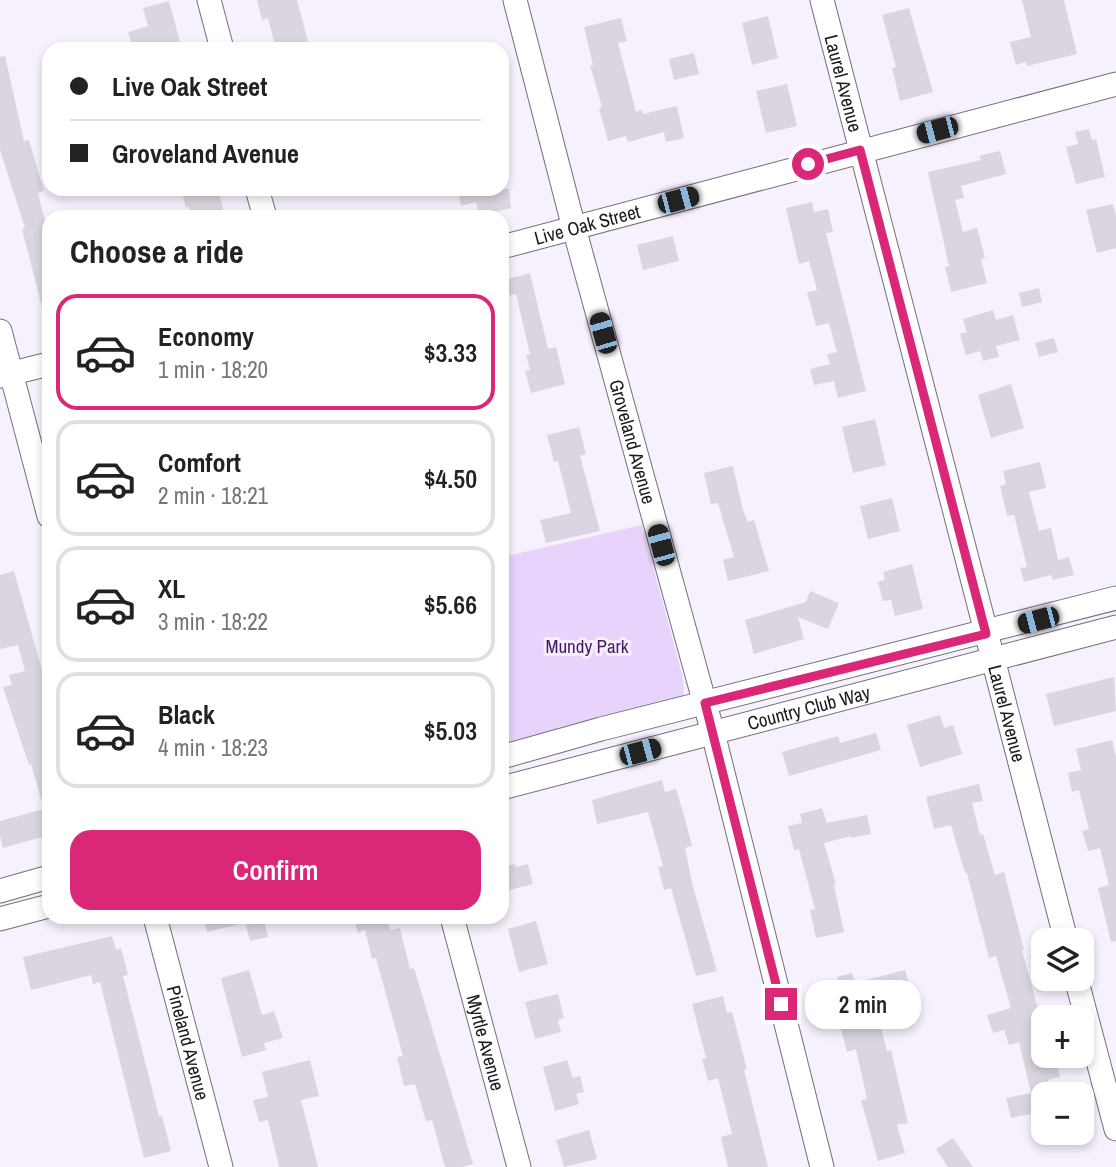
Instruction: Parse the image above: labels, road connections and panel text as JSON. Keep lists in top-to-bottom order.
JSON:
{
  "streets": {
    "street": [
      "Laurel Avenue",
      "Live Oak Street",
      "Groveland Avenue",
      "Country Club Way",
      "Pineland Avenue",
      "Myrtle Avenue"
    ]
  },
  "crossings": [
    ["Laurel Avenue", "Live Oak Street"],
    ["Laurel Avenue", "Country Club Way"],
    ["Live Oak Street", "Groveland Avenue"],
    ["Groveland Avenue", "Country Club Way"]
  ],
  "parks": ["Mundy Park"],
  "page": {
    "banner": ["Live Oak Street", "Groveland Avenue"],
    "heading": "Choose a ride",
    "list": [
      {
        "name": "Economy",
        "note": "1 min · 18:20",
        "value": "$3.33"
      },
      {
        "name": "Comfort",
        "note": "2 min · 18:21",
        "value": "$4.50"
      },
      {
        "name": "XL",
        "note": "3 min · 18:22",
        "value": "$5.66"
      },
      {
        "name": "Black",
        "note": "4 min · 18:23",
        "value": "$5.03"
      }
    ],
    "buttons": "Confirm",
    "map_buttons": ["+", "−"],
    "bubble": "2 min"
  }
}
